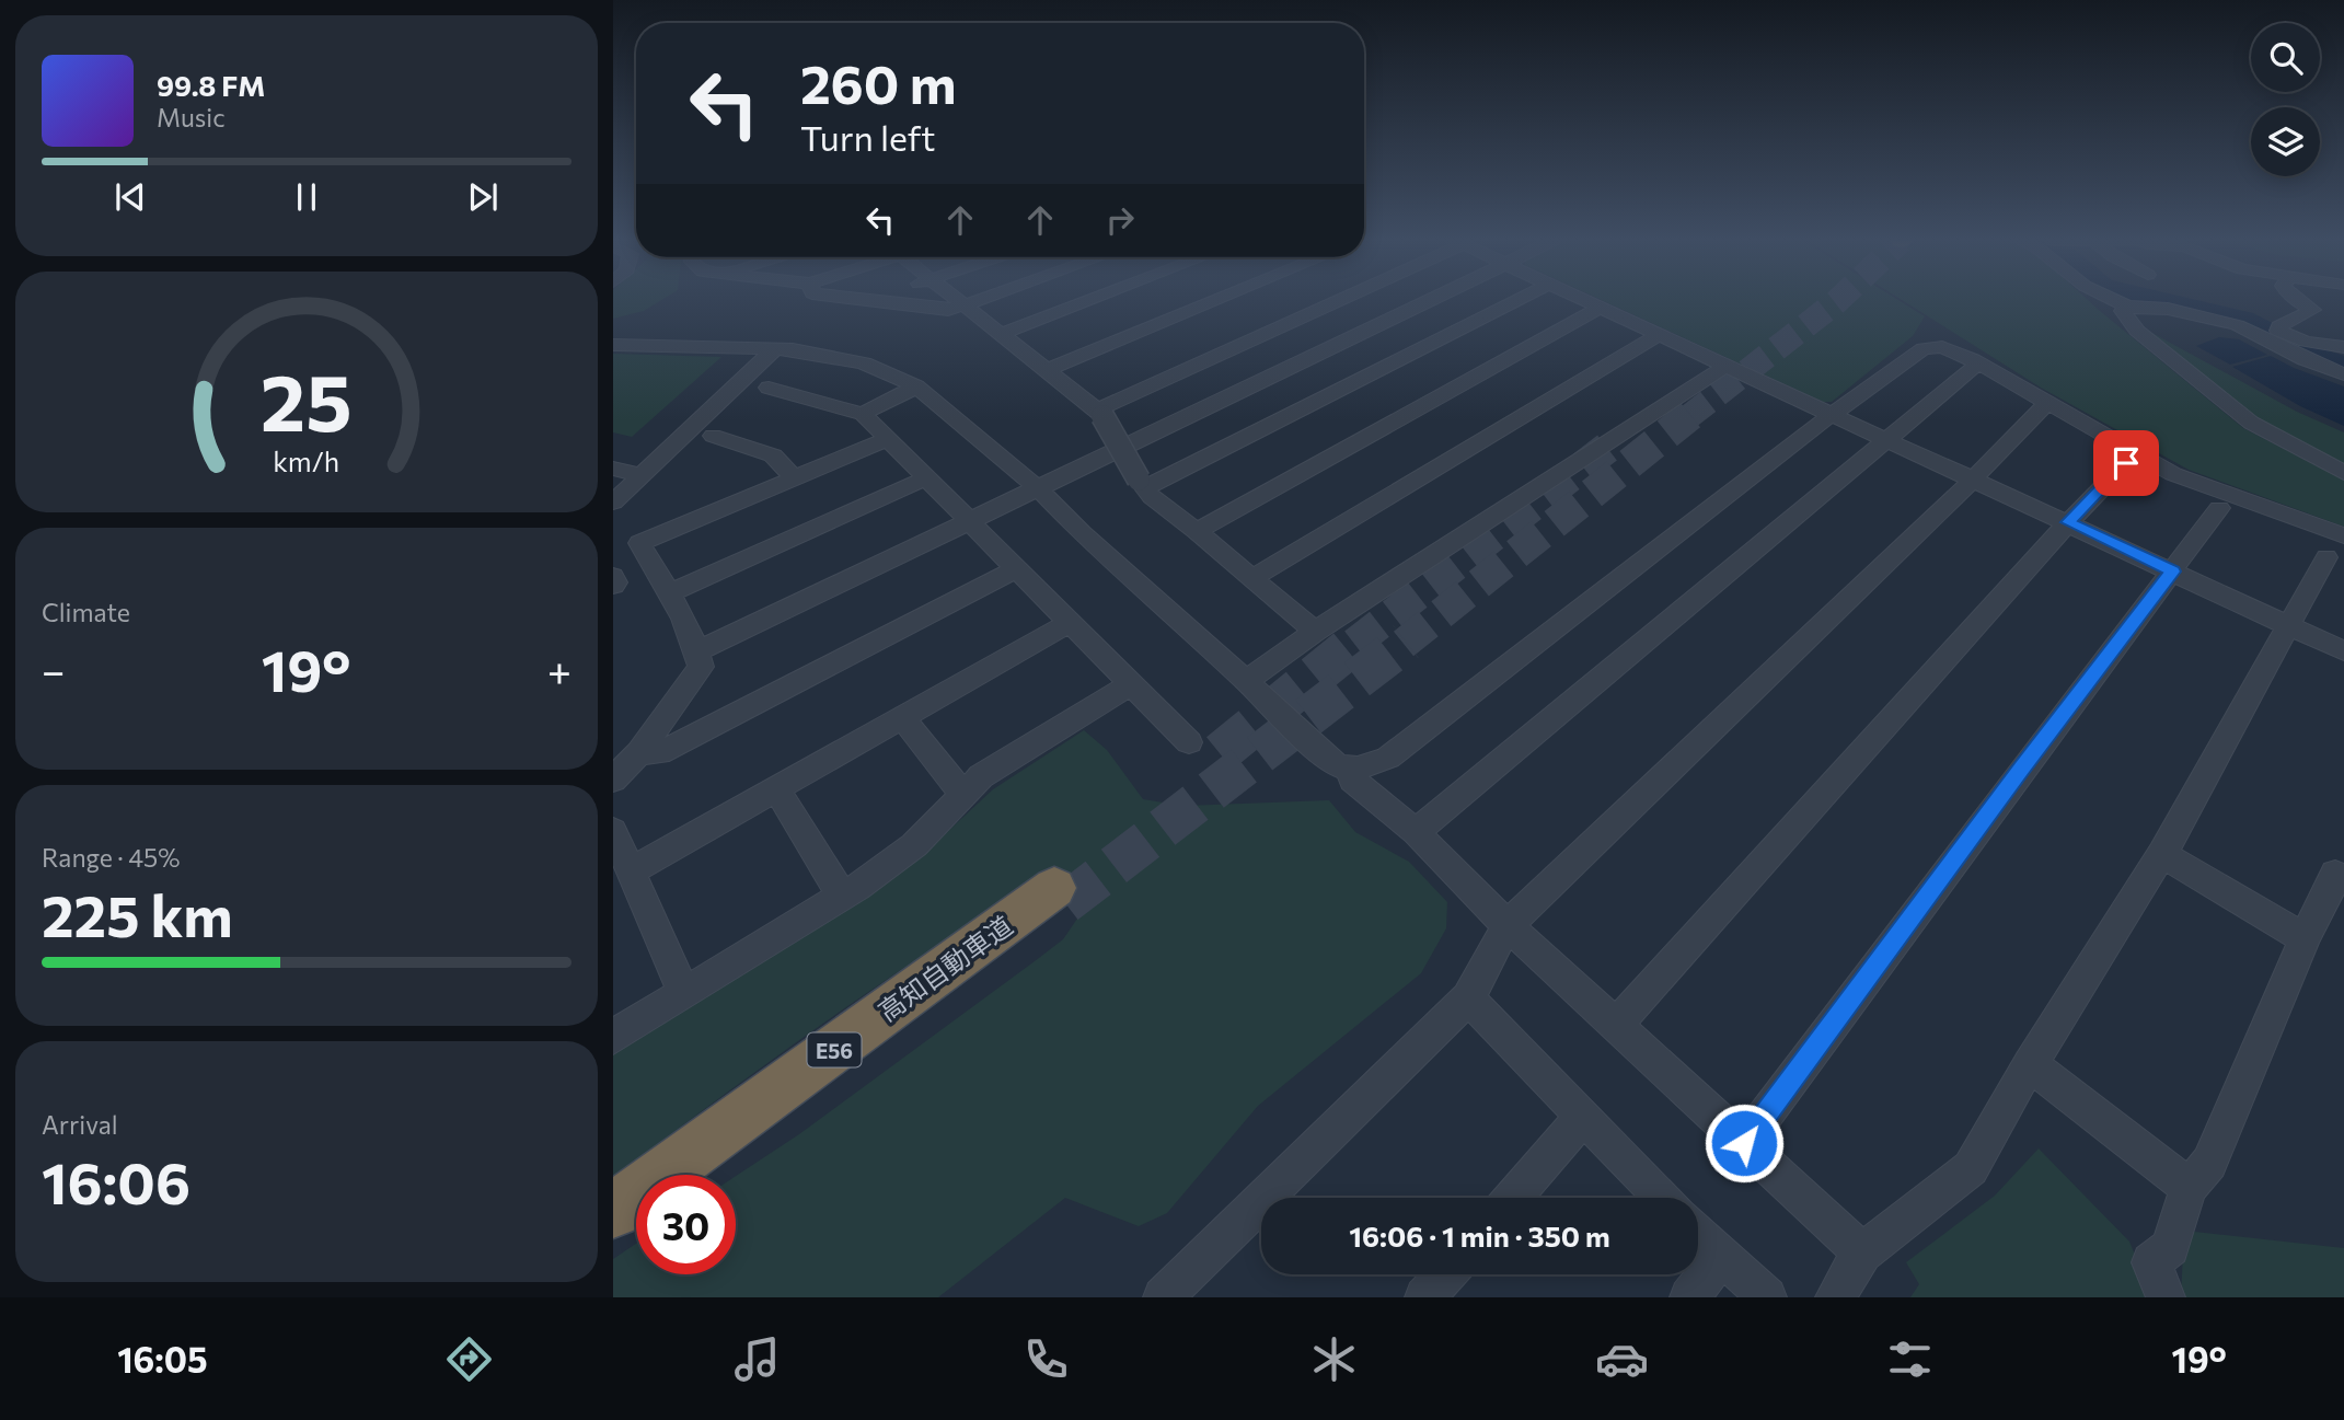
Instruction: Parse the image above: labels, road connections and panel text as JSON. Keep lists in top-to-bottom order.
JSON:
{
  "streets": {
    "highway": ["高知自動車道", "E56"]
  },
  "page": {
    "turn": ["260 m", "Turn left"],
    "song": ["99.8 FM", "Music"],
    "tile": [
      "Climate",
      ["Range · 45%", "225 km"],
      ["Arrival", "16:06"]
    ],
    "heat": ["−", "19°", "+"],
    "limit": "30",
    "trip": "16:06 · 1 min · 350 m",
    "tabs": ["16:05", "19°"],
    "gauge": ["25", "km/h"]
  }
}
